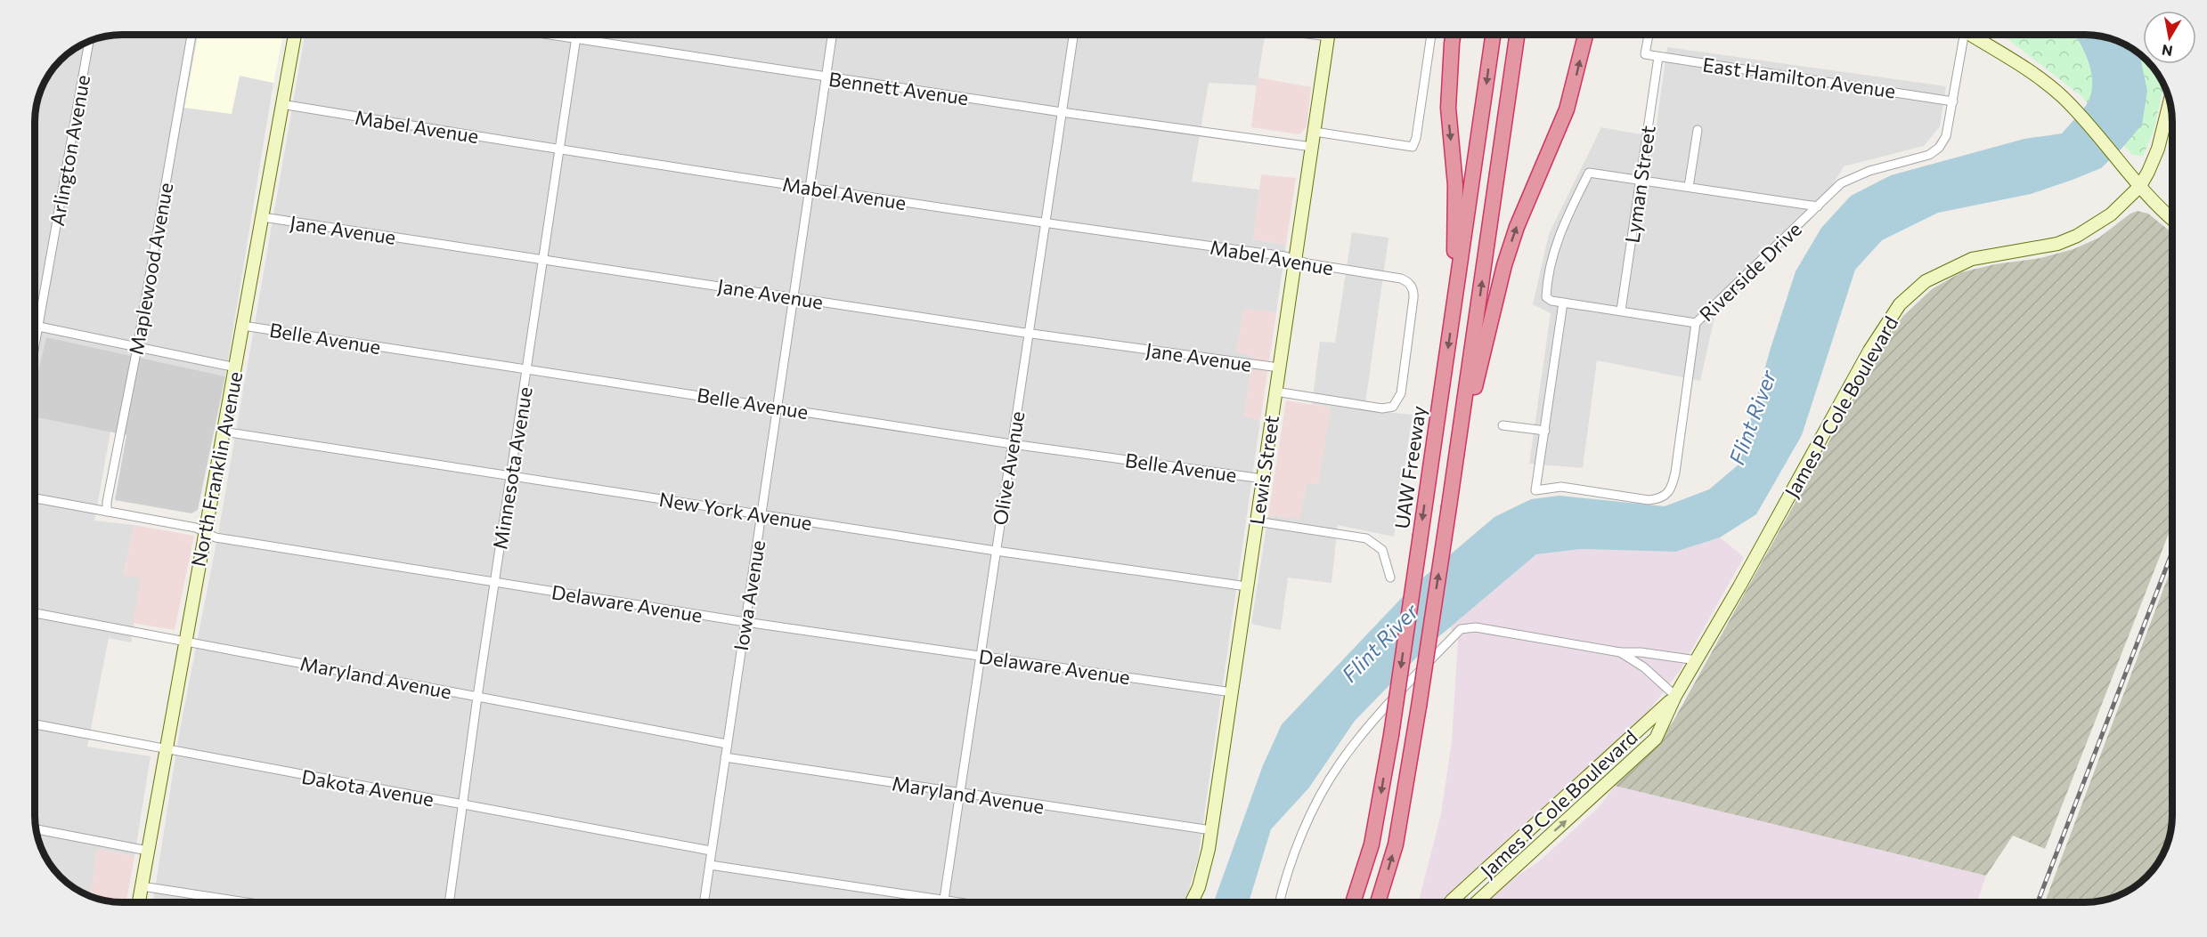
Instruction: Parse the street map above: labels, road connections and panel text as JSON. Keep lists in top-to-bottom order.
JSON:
{
  "streets": {
    "highway": ["UAW Freeway"],
    "street": [
      "East Hamilton Avenue",
      "Bennett Avenue",
      "Mabel Avenue",
      "Arlington Avenue",
      "Lyman Street",
      "Jane Avenue",
      "Maplewood Avenue",
      "Riverside Drive",
      "Belle Avenue",
      "James P Cole Boulevard",
      "Minnesota Avenue",
      "Olive Avenue",
      "North Franklin Avenue",
      "Lewis Street",
      "New York Avenue",
      "Iowa Avenue",
      "Delaware Avenue",
      "Maryland Avenue",
      "Dakota Avenue"
    ]
  },
  "crossings": [
    ["East Hamilton Avenue", "Lyman Street"],
    ["East Hamilton Avenue", "Riverside Drive"],
    ["Bennett Avenue", "Minnesota Avenue"],
    ["Bennett Avenue", "Olive Avenue"],
    ["Bennett Avenue", "Lewis Street"],
    ["Bennett Avenue", "Iowa Avenue"],
    ["Mabel Avenue", "Jane Avenue"],
    ["Mabel Avenue", "Minnesota Avenue"],
    ["Mabel Avenue", "Olive Avenue"],
    ["Mabel Avenue", "North Franklin Avenue"],
    ["Mabel Avenue", "Lewis Street"],
    ["Mabel Avenue", "Iowa Avenue"],
    ["Jane Avenue", "Minnesota Avenue"],
    ["Jane Avenue", "Olive Avenue"],
    ["Jane Avenue", "North Franklin Avenue"],
    ["Jane Avenue", "Lewis Street"],
    ["Jane Avenue", "Iowa Avenue"],
    ["Maplewood Avenue", "Delaware Avenue"],
    ["Belle Avenue", "Minnesota Avenue"],
    ["Belle Avenue", "Olive Avenue"],
    ["Belle Avenue", "North Franklin Avenue"],
    ["Belle Avenue", "Lewis Street"],
    ["Belle Avenue", "Iowa Avenue"],
    ["Minnesota Avenue", "New York Avenue"],
    ["Minnesota Avenue", "Delaware Avenue"],
    ["Minnesota Avenue", "Maryland Avenue"],
    ["Minnesota Avenue", "Dakota Avenue"],
    ["Olive Avenue", "New York Avenue"],
    ["Olive Avenue", "Delaware Avenue"],
    ["Olive Avenue", "Maryland Avenue"],
    ["North Franklin Avenue", "New York Avenue"],
    ["North Franklin Avenue", "Delaware Avenue"],
    ["North Franklin Avenue", "Maryland Avenue"],
    ["North Franklin Avenue", "Dakota Avenue"],
    ["Lewis Street", "New York Avenue"],
    ["Lewis Street", "Delaware Avenue"],
    ["Lewis Street", "Maryland Avenue"],
    ["New York Avenue", "Iowa Avenue"],
    ["Iowa Avenue", "Delaware Avenue"],
    ["Iowa Avenue", "Maryland Avenue"],
    ["Iowa Avenue", "Dakota Avenue"]
  ],
  "water": ["Flint River"],
  "north": "bottom"
}
